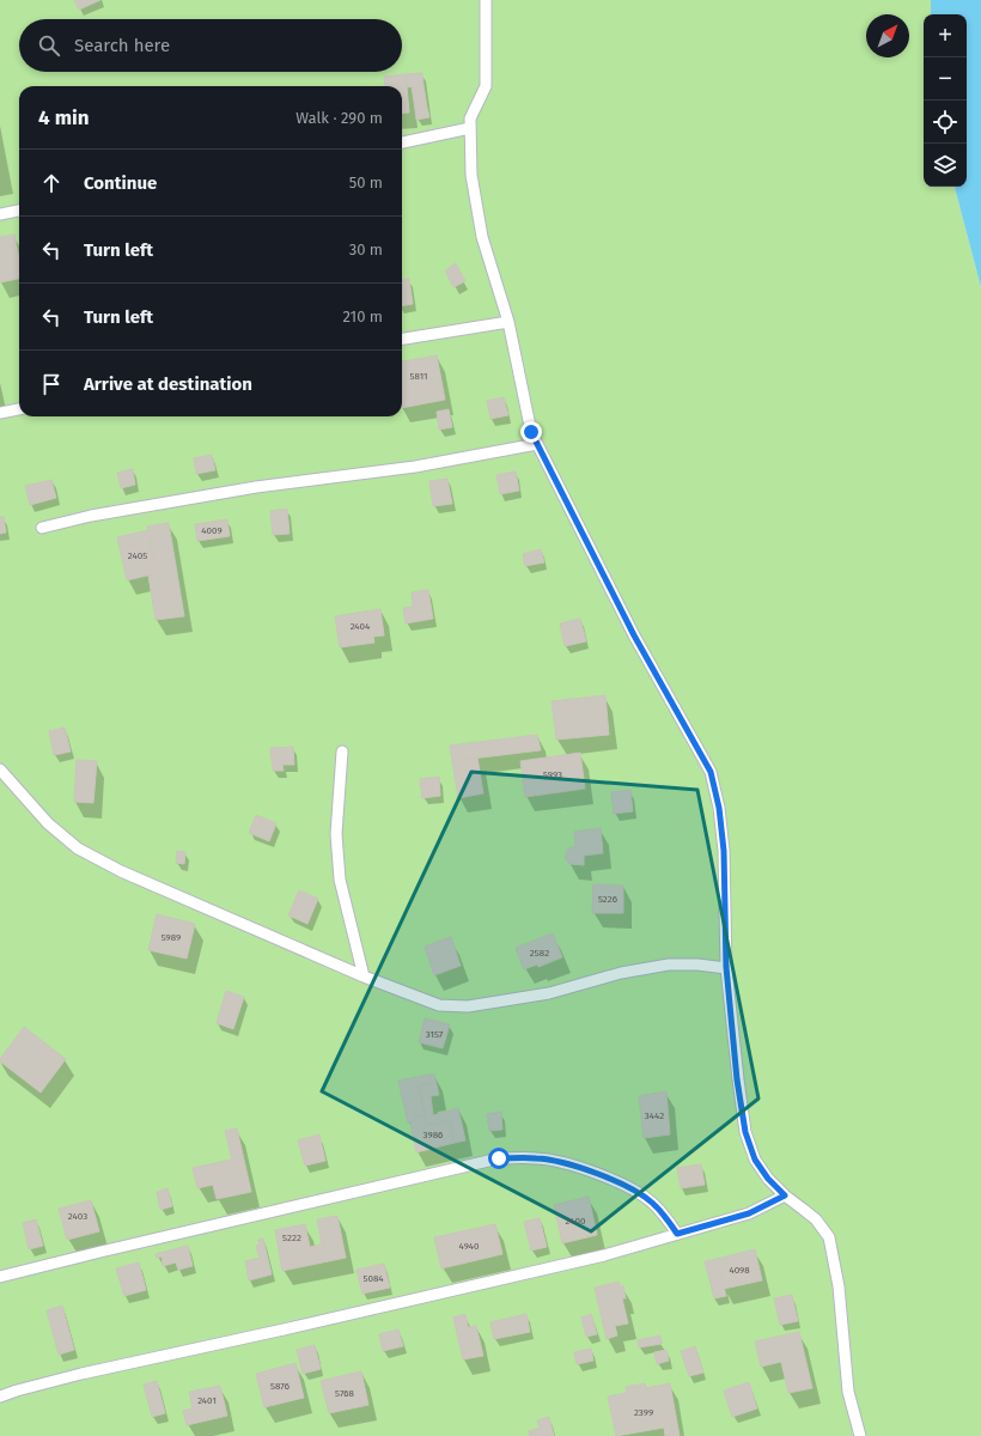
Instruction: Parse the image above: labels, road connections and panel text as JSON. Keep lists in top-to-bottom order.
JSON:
{
  "house_numbers": [
    "5811",
    "4009",
    "2405",
    "2404",
    "5993",
    "5226",
    "5989",
    "2582",
    "3157",
    "3442",
    "3986",
    "2403",
    "2400",
    "5222",
    "4940",
    "4098",
    "5084",
    "5876",
    "5768",
    "2401",
    "2399"
  ],
  "north": "top right",
  "page": {
    "map_buttons": ["+", "−"],
    "search": "Search here",
    "heading": ["4 min", "Walk · 290 m"],
    "list": [
      ["Continue", "50 m"],
      ["Turn left", "30 m"],
      ["Turn left", "210 m"],
      "Arrive at destination"
    ]
  }
}
